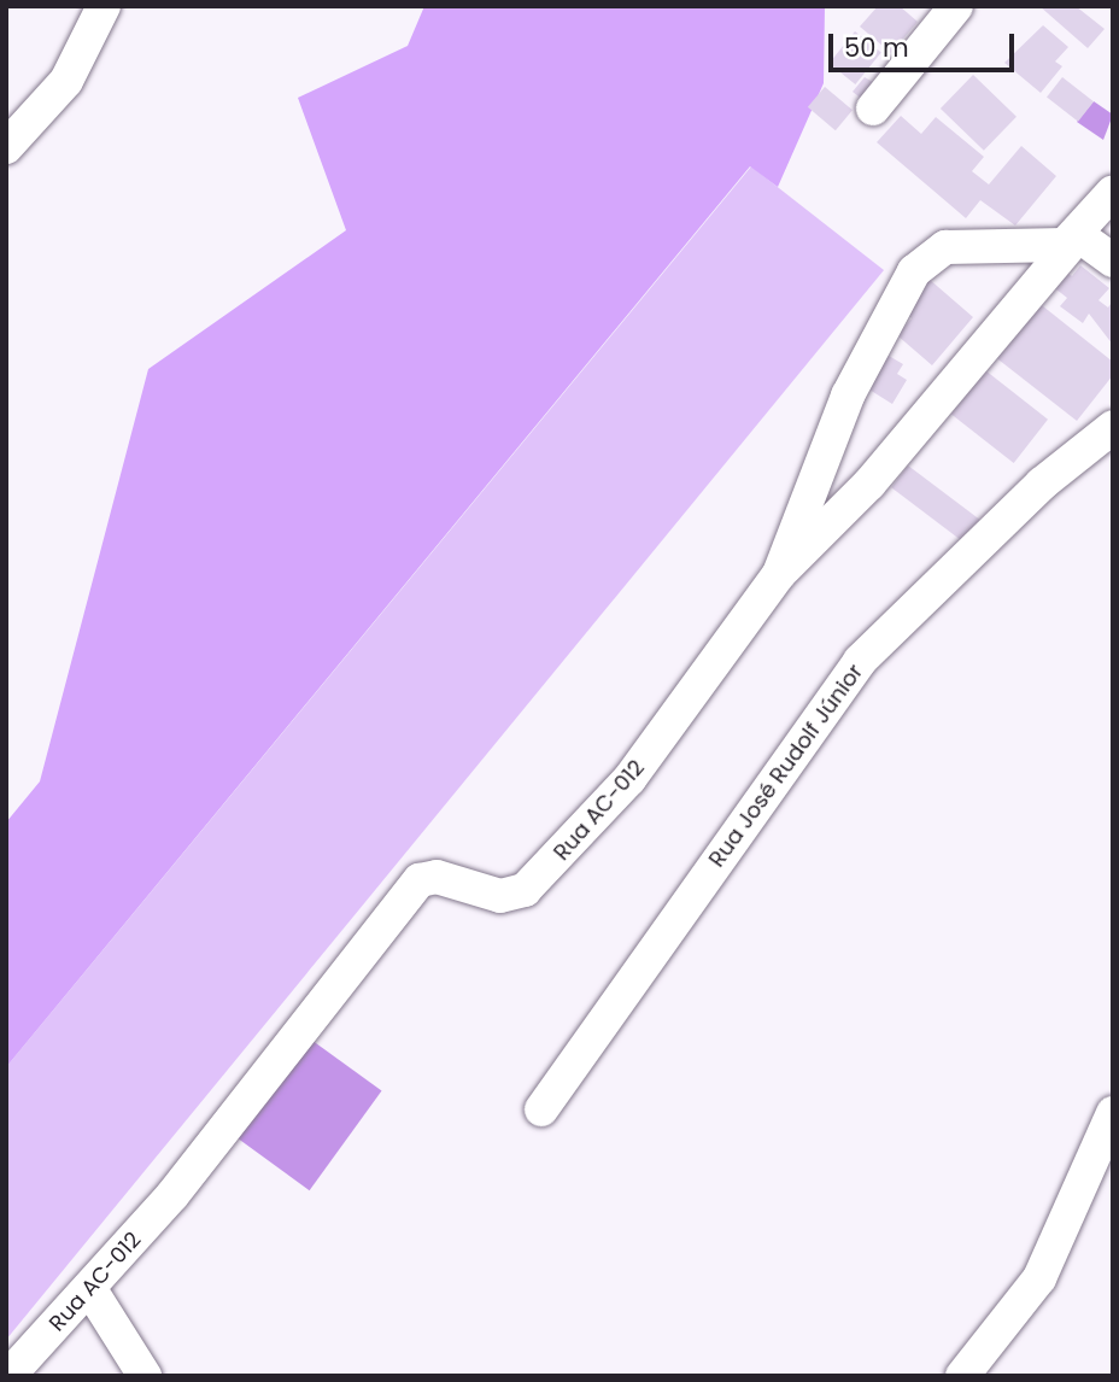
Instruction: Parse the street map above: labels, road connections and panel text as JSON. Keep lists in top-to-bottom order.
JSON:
{
  "streets": {
    "street": ["Rua José Rudolf Júnior", "Rua AC-012"]
  },
  "scale_bar": "50 m"
}
